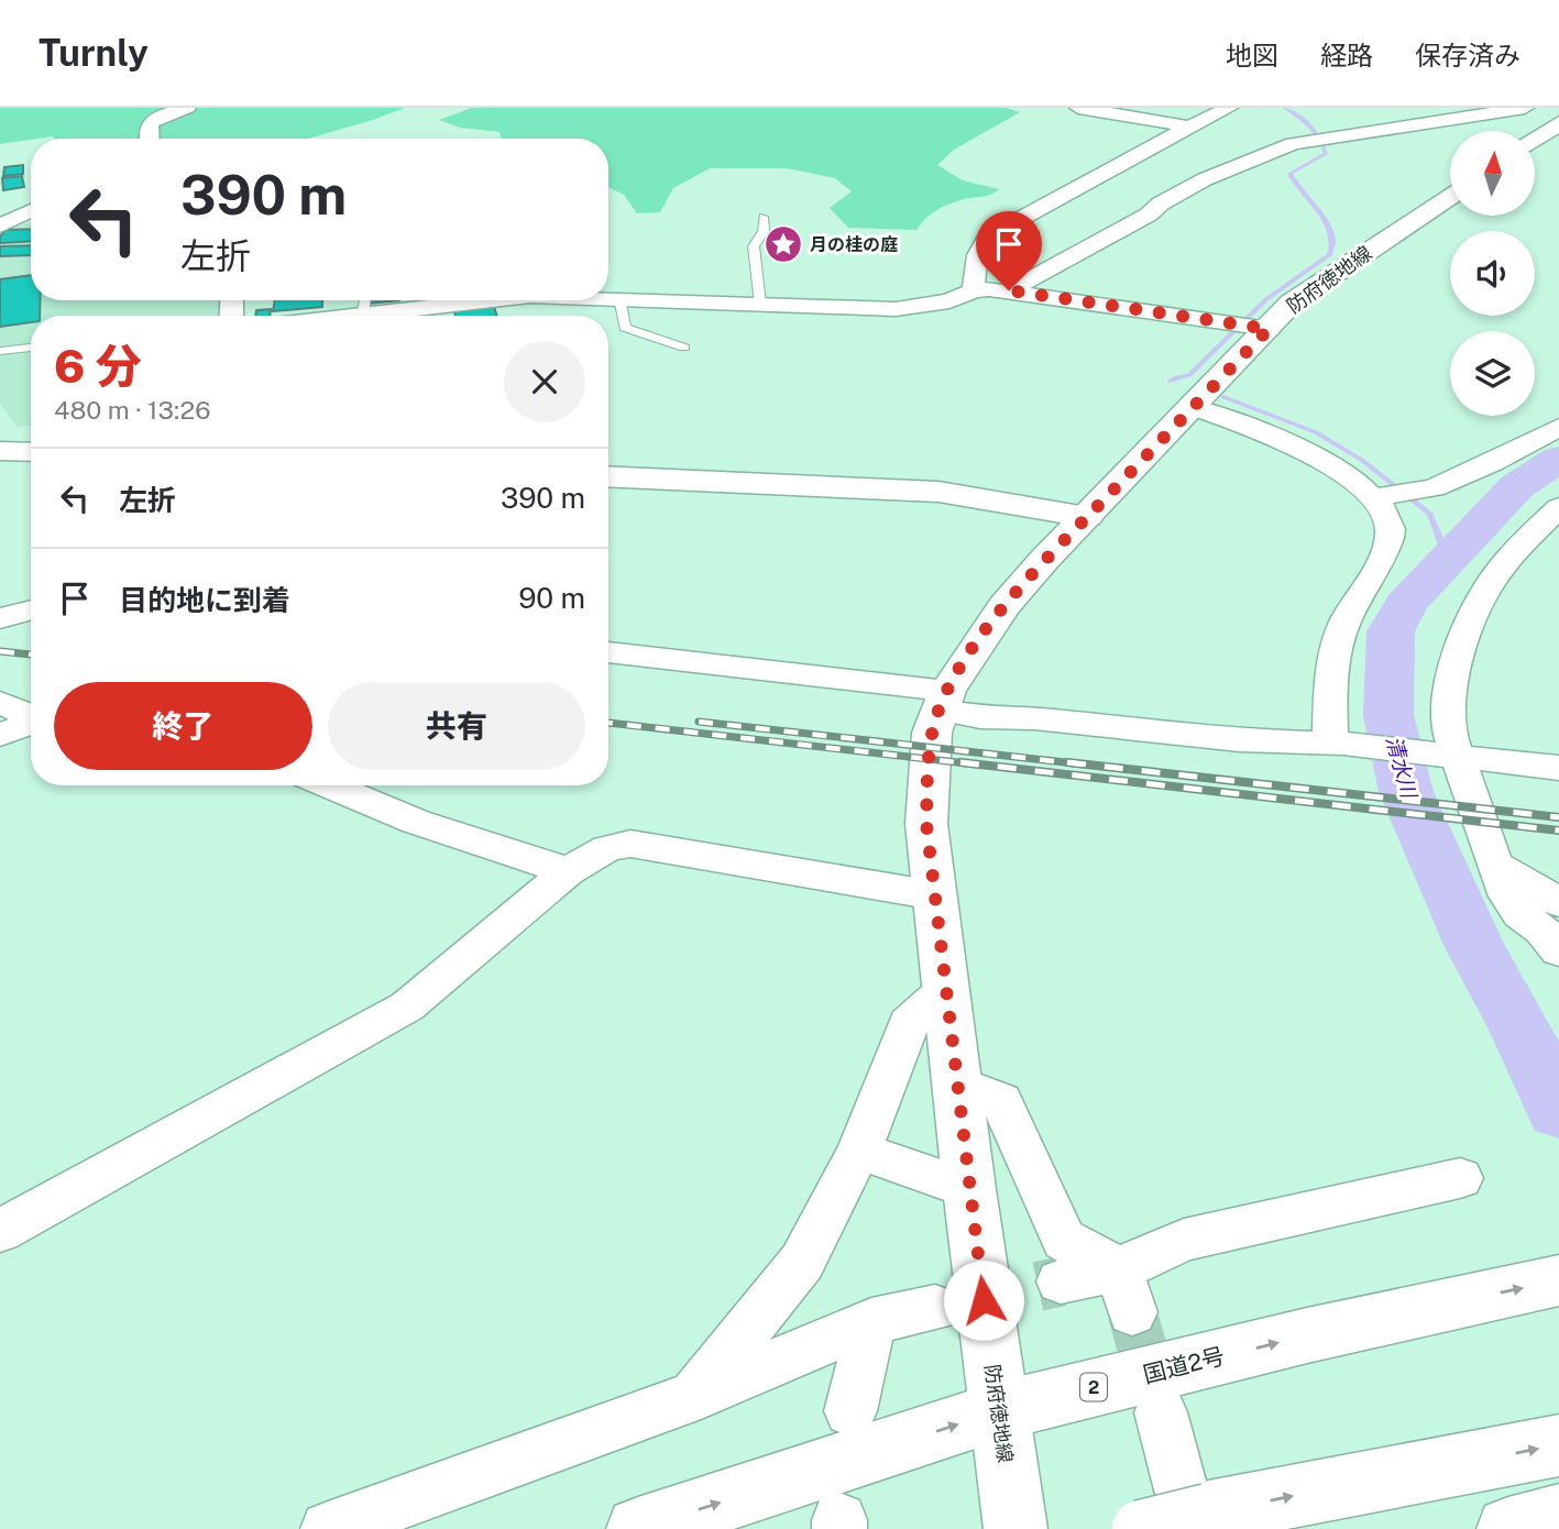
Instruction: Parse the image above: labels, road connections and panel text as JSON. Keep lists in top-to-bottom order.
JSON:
{
  "streets": {
    "main road": ["防府徳地線", "国道2号", "2"]
  },
  "crossings": [
    ["防府徳地線", "国道2号"]
  ],
  "water": ["清水川"],
  "places": {
    "place": ["月の桂の庭"]
  },
  "north": "top",
  "page": {
    "header": "Turnly",
    "nav": ["地図", "経路", "保存済み"],
    "turn": ["390 m", "左折"],
    "heading": ["6 分", "480 m · 13:26"],
    "list": [
      {
        "name": "左折",
        "value": "390 m"
      },
      {
        "name": "目的地に到着",
        "value": "90 m"
      }
    ],
    "buttons": ["終了", "共有"]
  }
}
